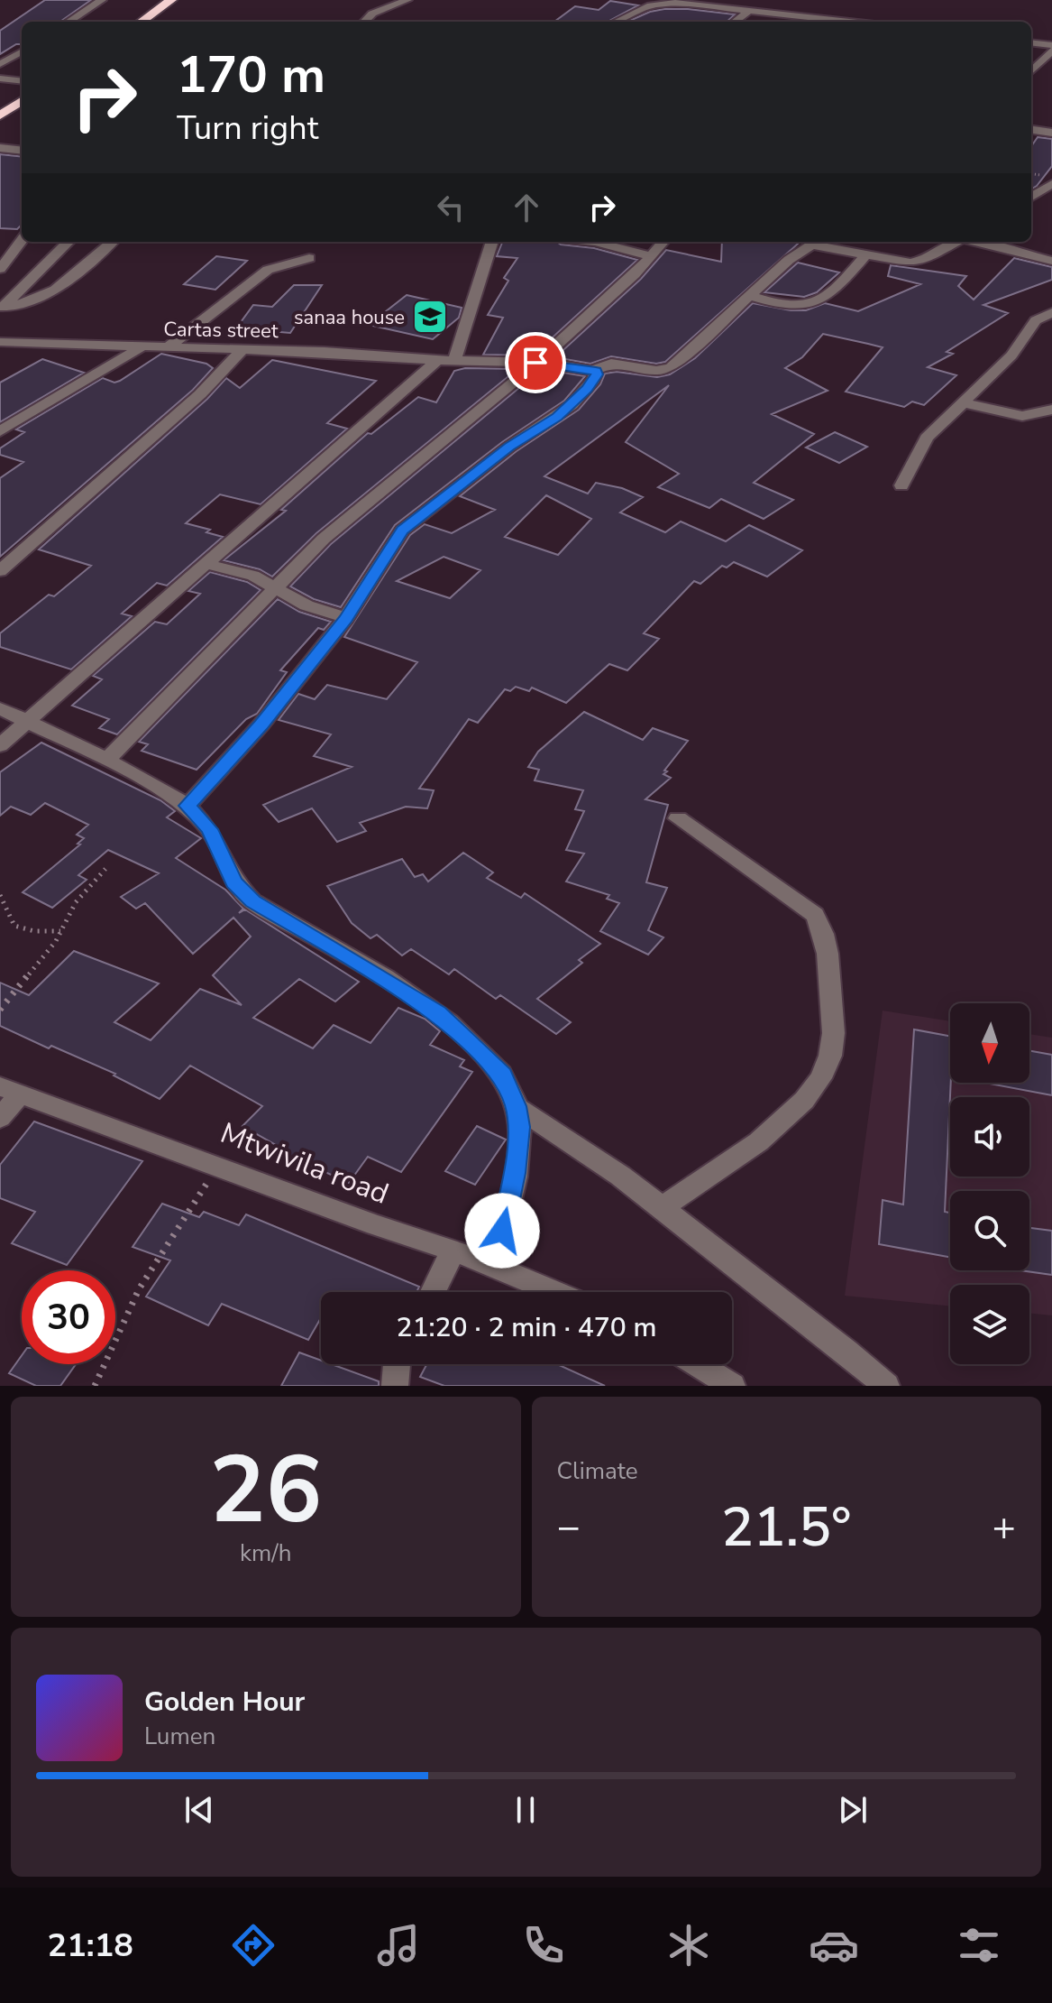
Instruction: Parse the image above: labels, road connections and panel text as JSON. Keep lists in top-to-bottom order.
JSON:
{
  "streets": {
    "street": ["Cartas street", "Mtwivila road"]
  },
  "places": {
    "school or university": ["sanaa house"]
  },
  "north": "bottom",
  "page": {
    "turn": ["170 m", "Turn right"],
    "limit": "30",
    "trip": "21:20 · 2 min · 470 m",
    "tile": [
      ["26", "km/h"],
      "Climate"
    ],
    "heat": ["−", "21.5°", "+"],
    "song": ["Golden Hour", "Lumen"],
    "tabs": "21:18"
  }
}
